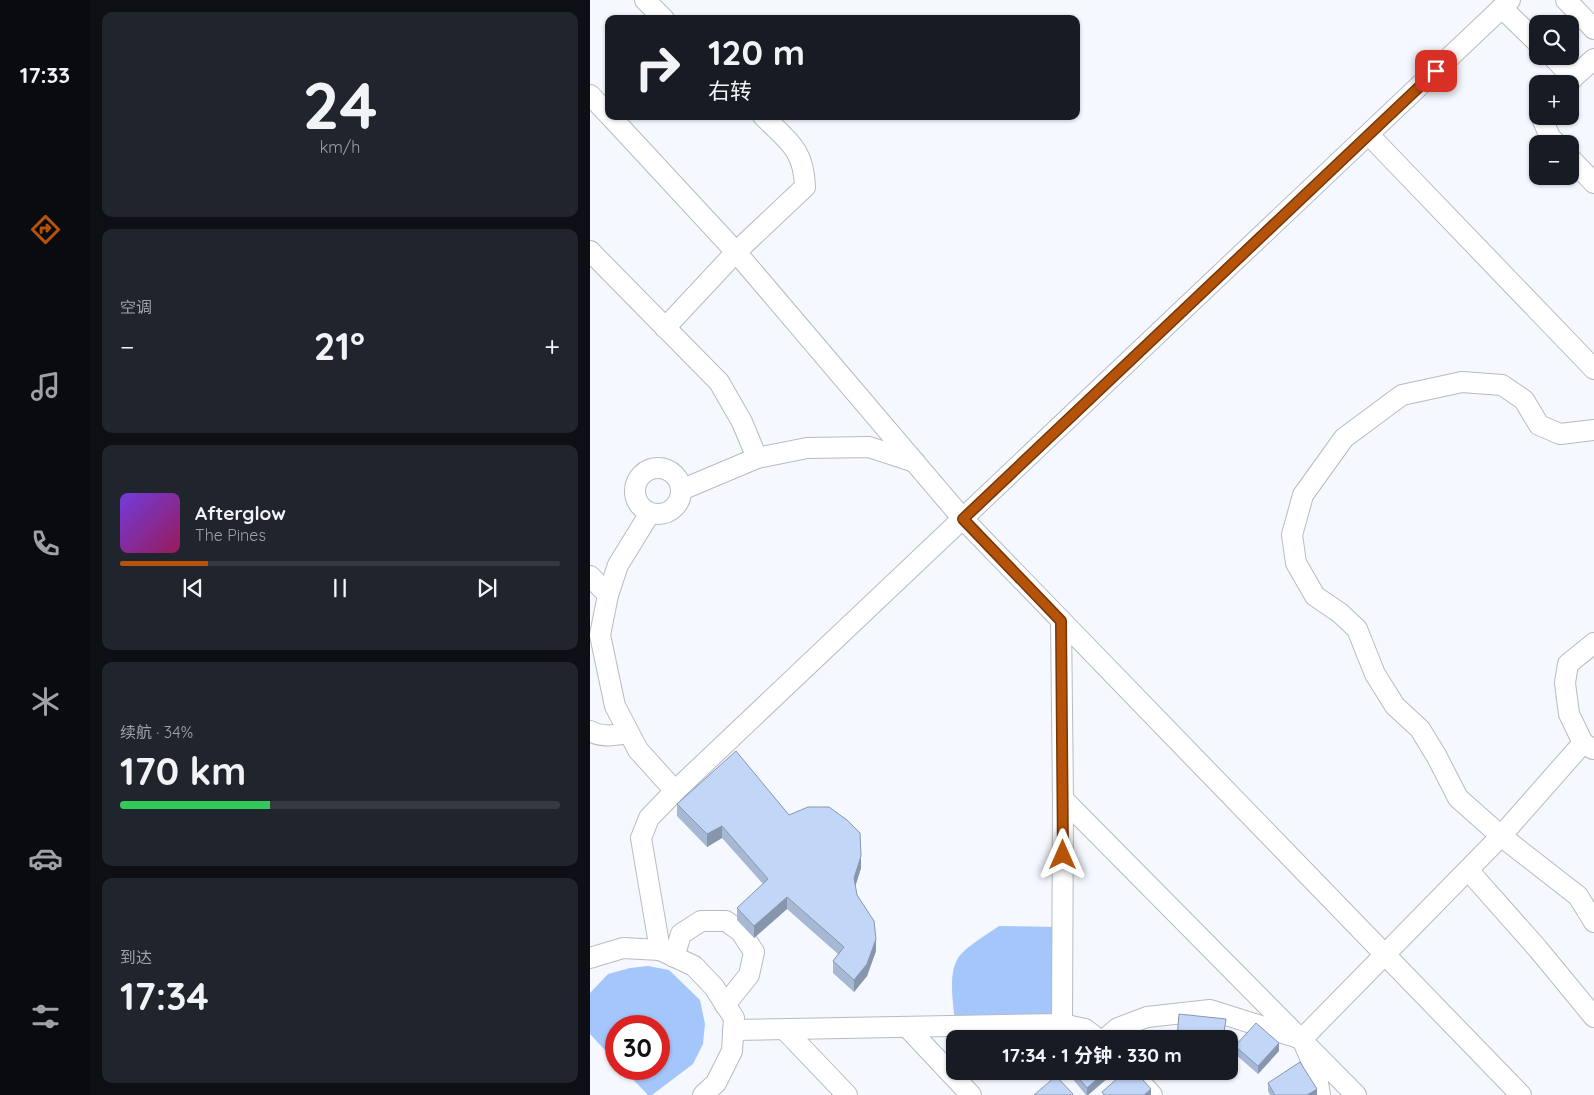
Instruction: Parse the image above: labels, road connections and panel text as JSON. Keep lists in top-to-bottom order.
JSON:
{
  "page": {
    "tabs": "17:33",
    "tile": [
      ["24", "km/h"],
      "空调",
      ["续航 · 34%", "170 km"],
      ["到达", "17:34"]
    ],
    "map_buttons": ["+", "−"],
    "turn": ["120 m", "右转"],
    "heat": ["−", "21°", "+"],
    "song": ["Afterglow", "The Pines"],
    "limit": "30",
    "trip": "17:34 · 1 分钟 · 330 m"
  }
}
